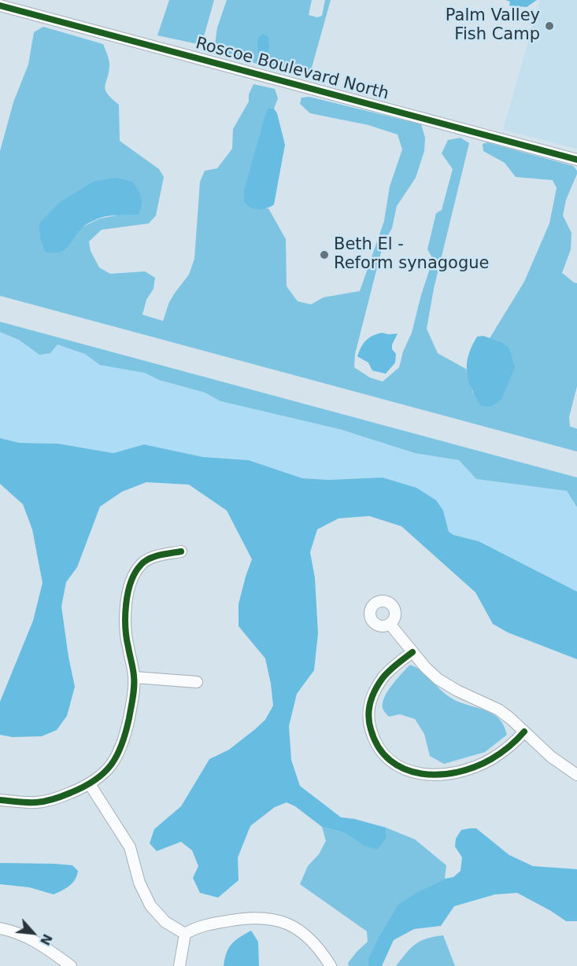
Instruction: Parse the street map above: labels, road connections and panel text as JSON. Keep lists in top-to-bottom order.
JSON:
{
  "streets": {
    "street": ["Roscoe Boulevard North"]
  },
  "places": ["Palm Valley Fish Camp", "Beth El - Reform synagogue"],
  "north": "bottom right"
}
